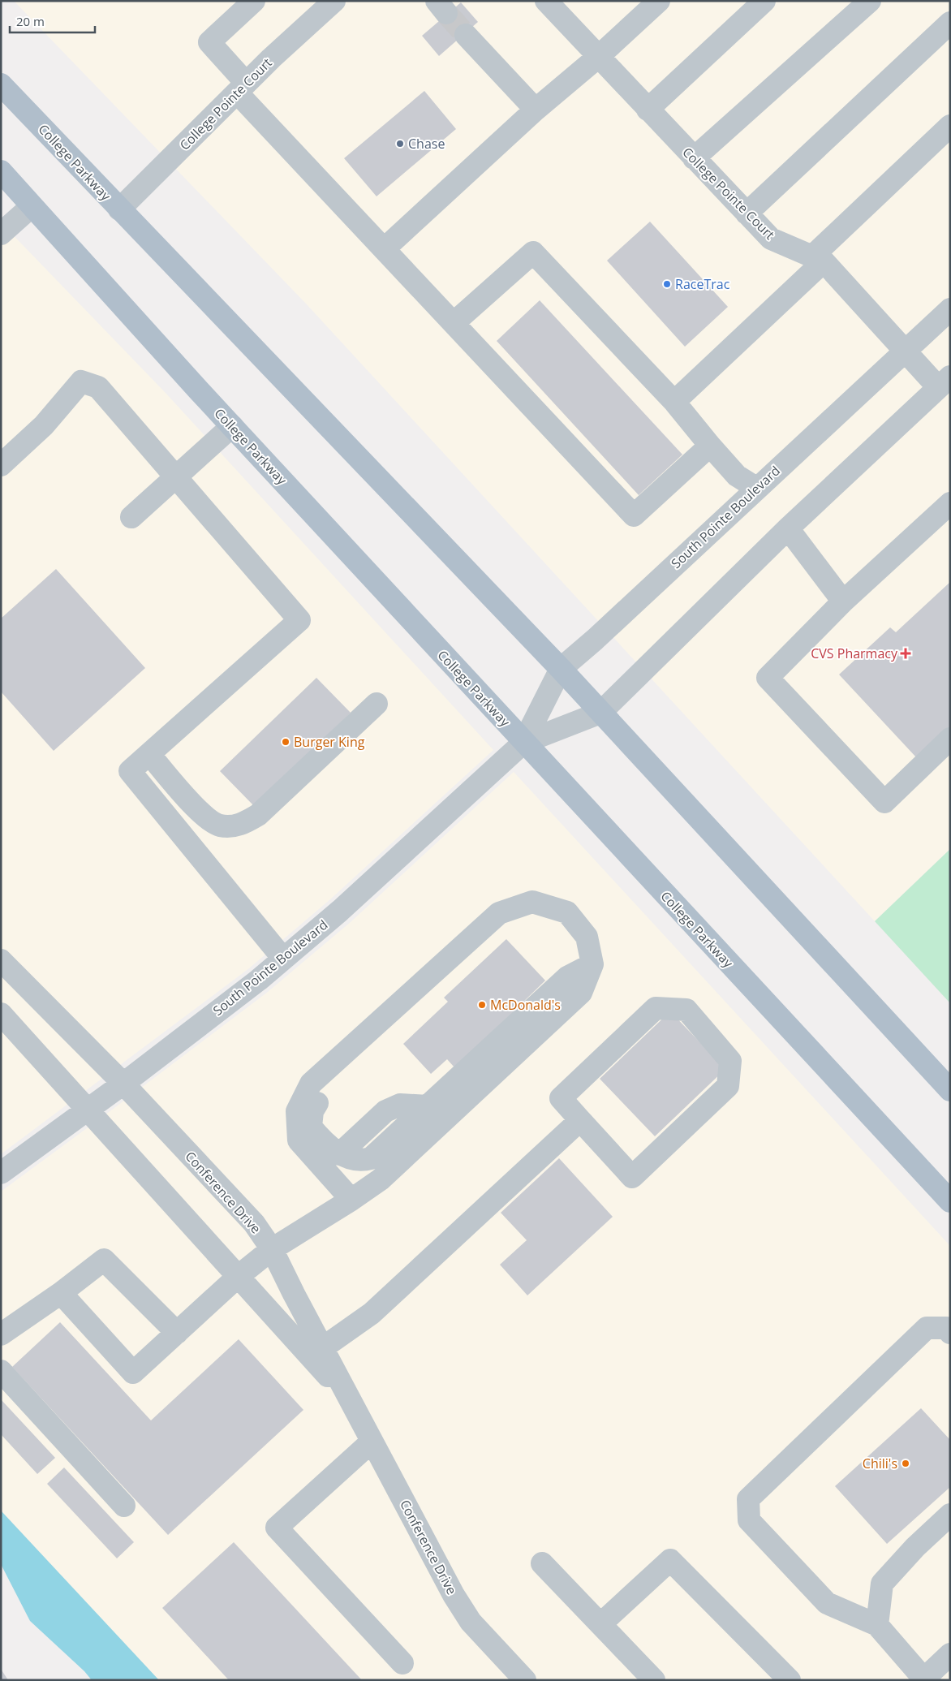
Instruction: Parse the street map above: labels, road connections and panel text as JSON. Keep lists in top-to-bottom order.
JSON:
{
  "streets": {
    "main road": ["College Parkway"],
    "street": ["College Pointe Court", "South Pointe Boulevard", "Conference Drive"]
  },
  "crossings": [
    ["College Pointe Court", "College Parkway"],
    ["College Pointe Court", "South Pointe Boulevard"],
    ["College Parkway", "South Pointe Boulevard"],
    ["South Pointe Boulevard", "Conference Drive"]
  ],
  "places": {
    "other": [
      "Chase",
      "RaceTrac",
      "Burger King",
      "McDonald's",
      "Chili's"
    ],
    "health": ["CVS Pharmacy"]
  },
  "scale_bar": "20 m"
}
